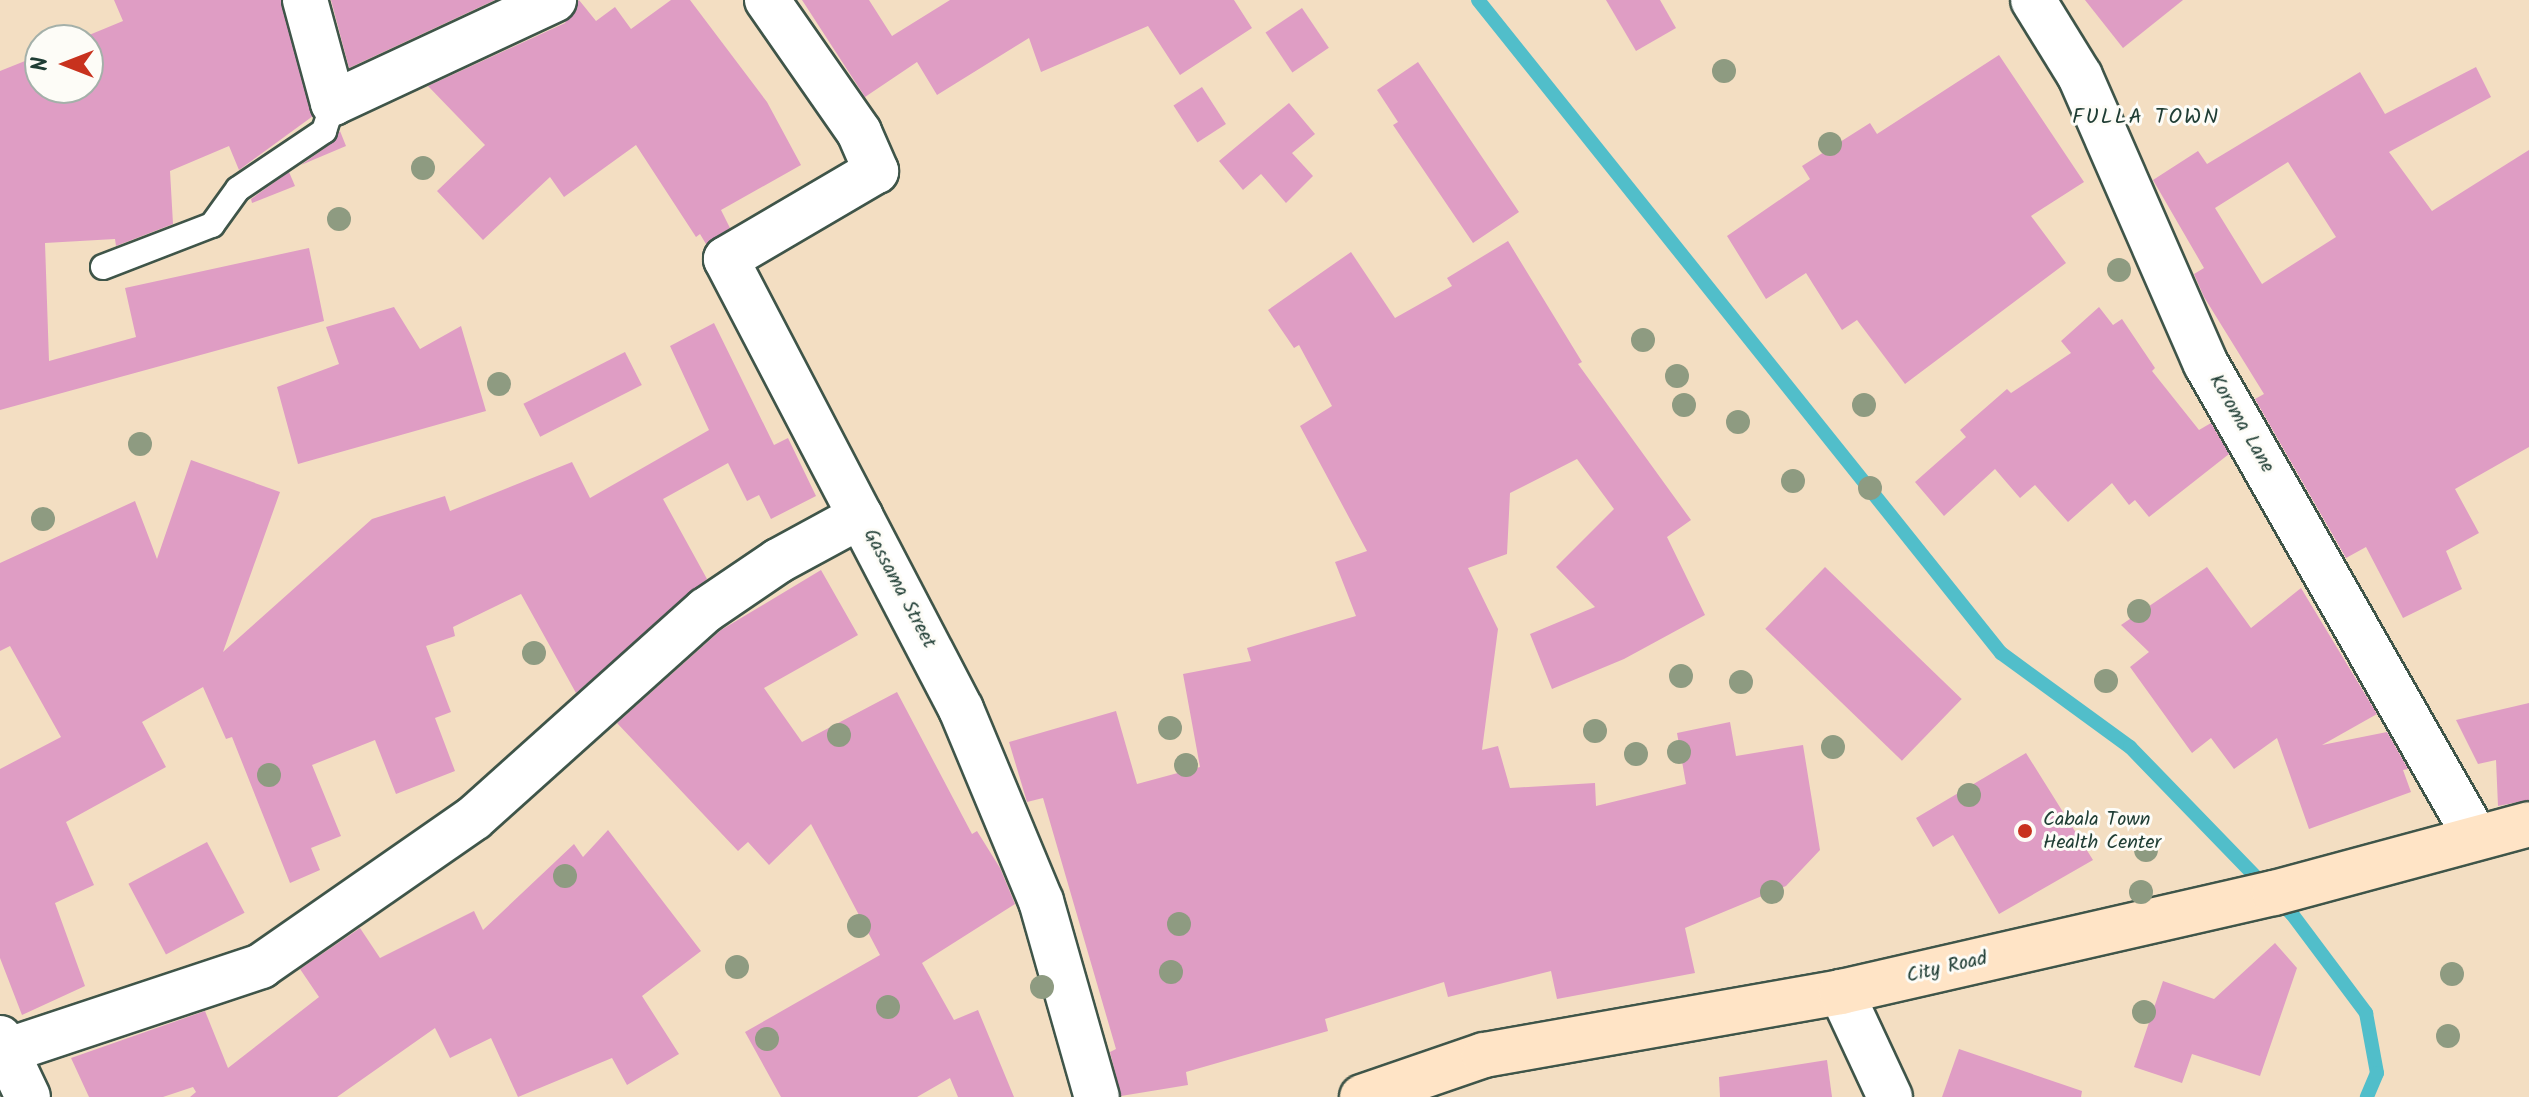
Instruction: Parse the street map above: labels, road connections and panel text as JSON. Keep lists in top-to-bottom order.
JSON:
{
  "streets": {
    "main road": ["City Road"],
    "street": ["Koroma Lane", "Gassama Street"]
  },
  "crossings": [
    ["Koroma Lane", "City Road"]
  ],
  "districts": ["FULLA TOWN"],
  "places": ["Cabala Town Health Center"],
  "north": "left"
}
